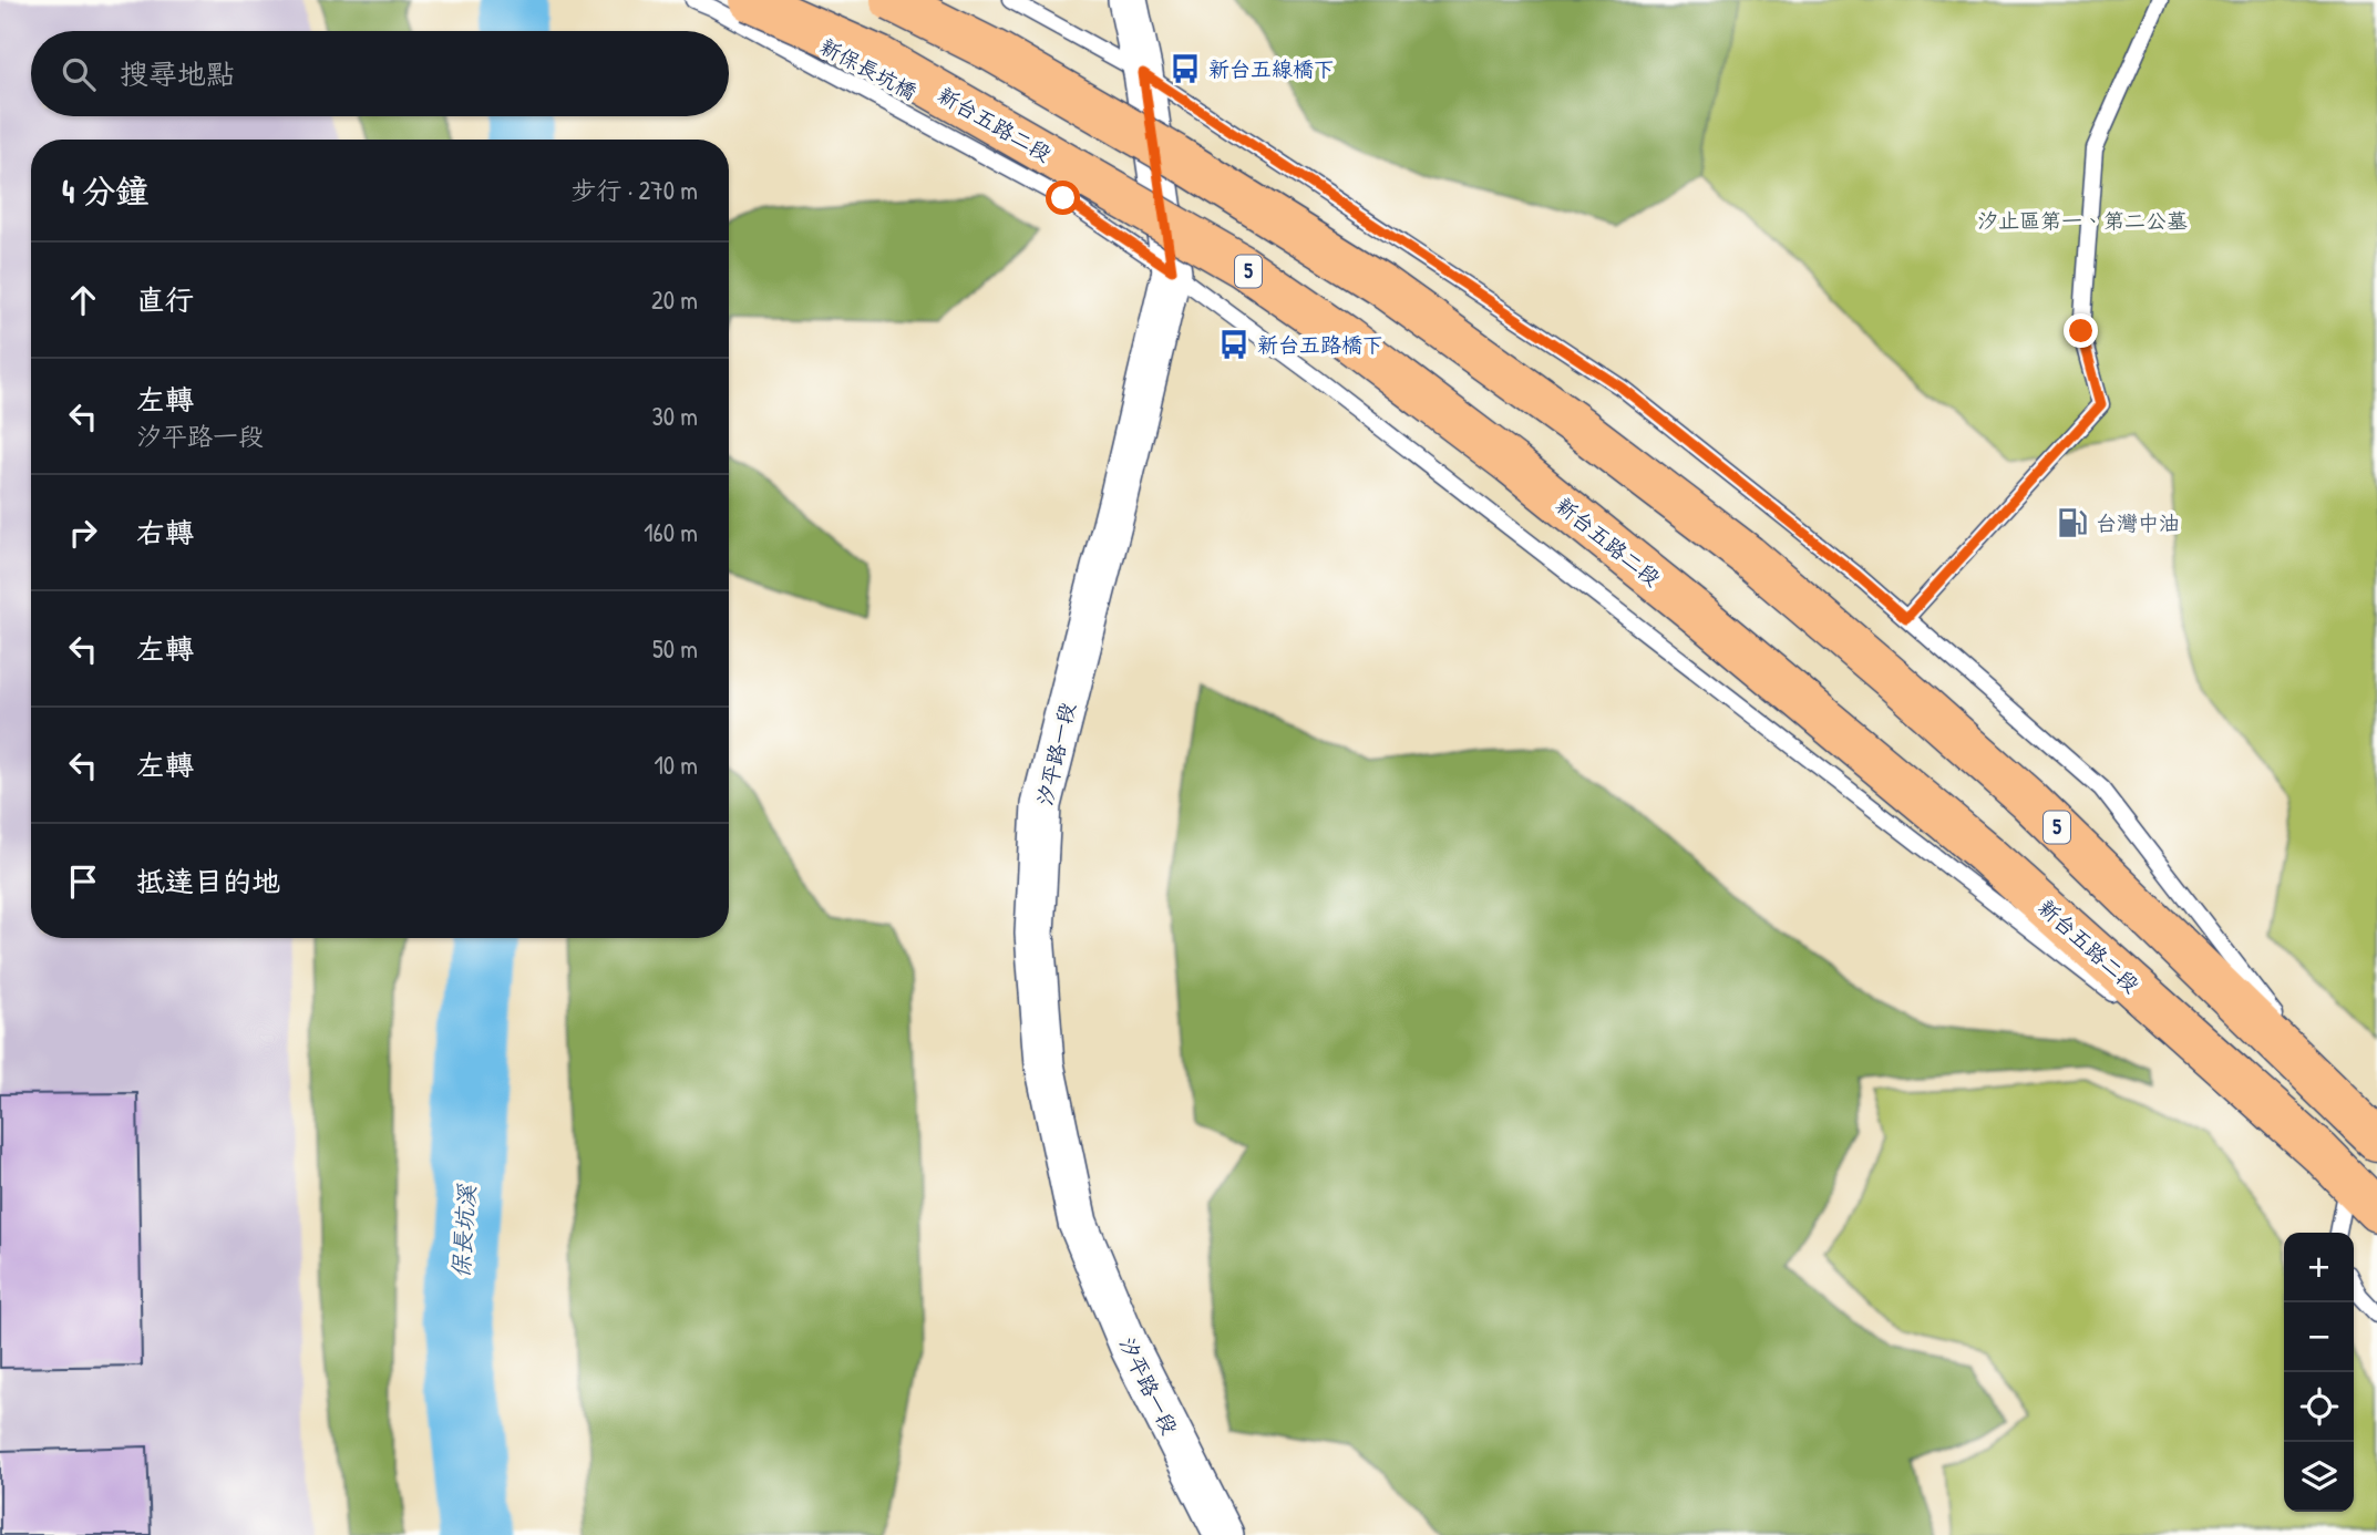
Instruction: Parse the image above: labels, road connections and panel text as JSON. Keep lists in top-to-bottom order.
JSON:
{
  "streets": {
    "main road": ["新台五路二段", "5"],
    "street": ["汐平路一段"],
    "lane": ["新保長坑橋"]
  },
  "crossings": [
    ["新保長坑橋", "汐平路一段"]
  ],
  "water": ["保長坑溪"],
  "parks": ["汐止區第一、第二公墓"],
  "places": {
    "bus stop": ["新台五線橋下", "新台五路橋下"],
    "fuel station": ["台灣中油"]
  },
  "page": {
    "search": "搜尋地點",
    "heading": ["4 分鐘", "步行 · 270 m"],
    "list": [
      ["直行", "20 m"],
      ["左轉", "汐平路一段", "30 m"],
      ["右轉", "160 m"],
      ["左轉", "50 m"],
      ["左轉", "10 m"],
      "抵達目的地"
    ],
    "map_buttons": ["+", "−"]
  }
}
